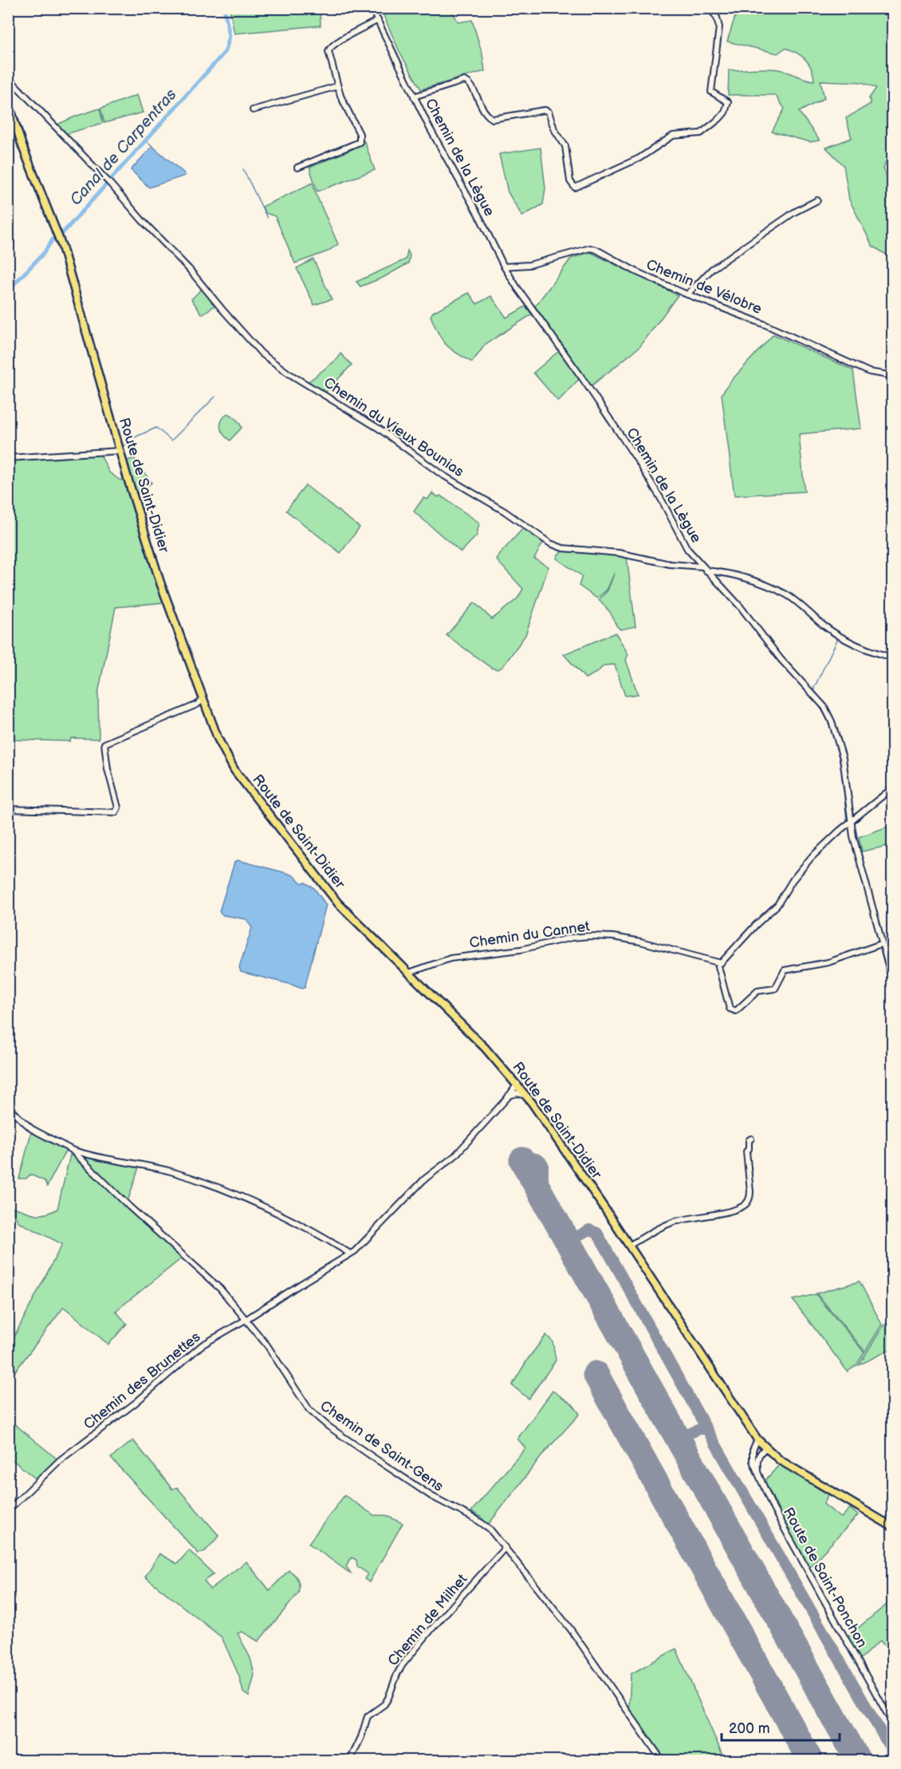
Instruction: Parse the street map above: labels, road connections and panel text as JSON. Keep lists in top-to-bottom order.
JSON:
{
  "streets": {
    "main road": ["Route de Saint-Didier"],
    "street": [
      "Chemin de la Lègue",
      "Chemin de Vélobre",
      "Chemin du Vieux Bounias",
      "Chemin du Cannet",
      "Chemin des Brunettes",
      "Chemin de Saint-Gens",
      "Route de Saint-Ponchon",
      "Chemin de Milhet"
    ]
  },
  "crossings": [
    ["Chemin de la Lègue", "Chemin de Vélobre"],
    ["Chemin de la Lègue", "Chemin du Vieux Bounias"],
    ["Chemin de la Lègue", "Chemin du Cannet"],
    ["Route de Saint-Didier", "Chemin du Cannet"],
    ["Route de Saint-Didier", "Chemin des Brunettes"],
    ["Route de Saint-Didier", "Route de Saint-Ponchon"],
    ["Chemin des Brunettes", "Chemin de Saint-Gens"],
    ["Chemin de Saint-Gens", "Chemin de Milhet"]
  ],
  "water": ["Canal de Carpentras"],
  "scale_bar": "200 m"
}
